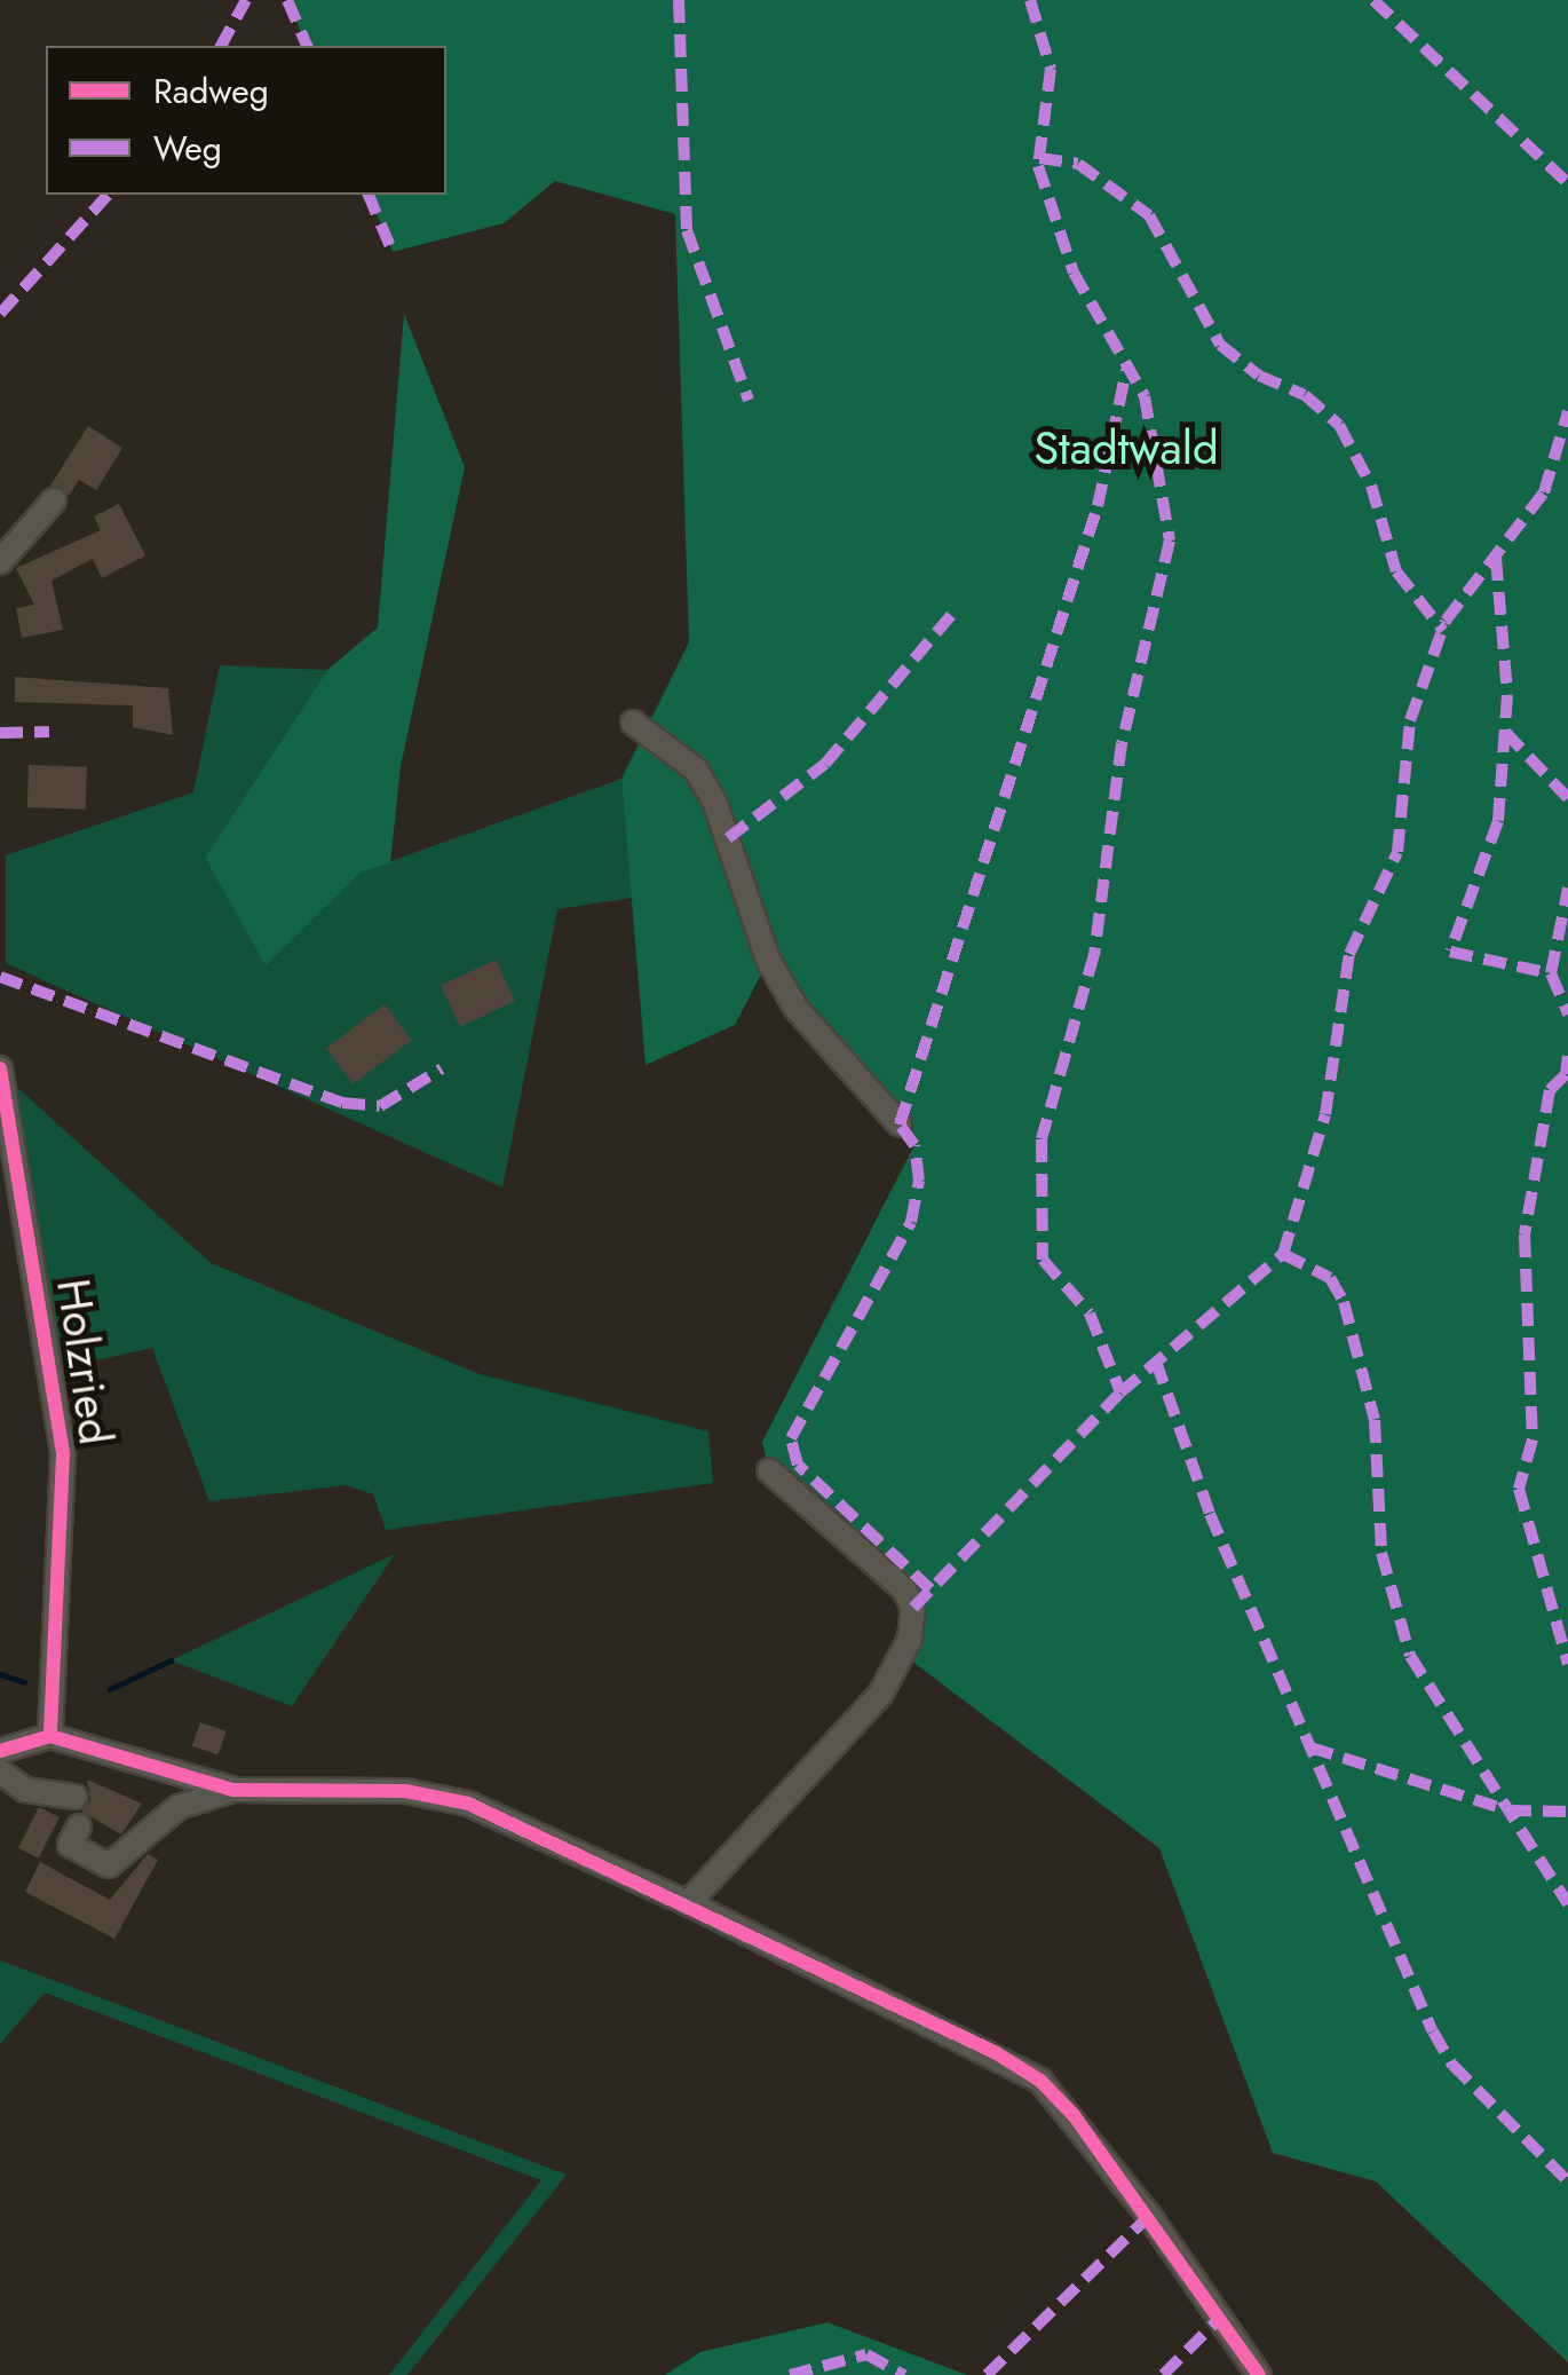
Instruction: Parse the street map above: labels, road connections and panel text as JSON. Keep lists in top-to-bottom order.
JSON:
{
  "streets": {
    "street": ["Holzried"]
  },
  "parks": ["Stadtwald"],
  "legend": ["Radweg", "Weg"]
}
